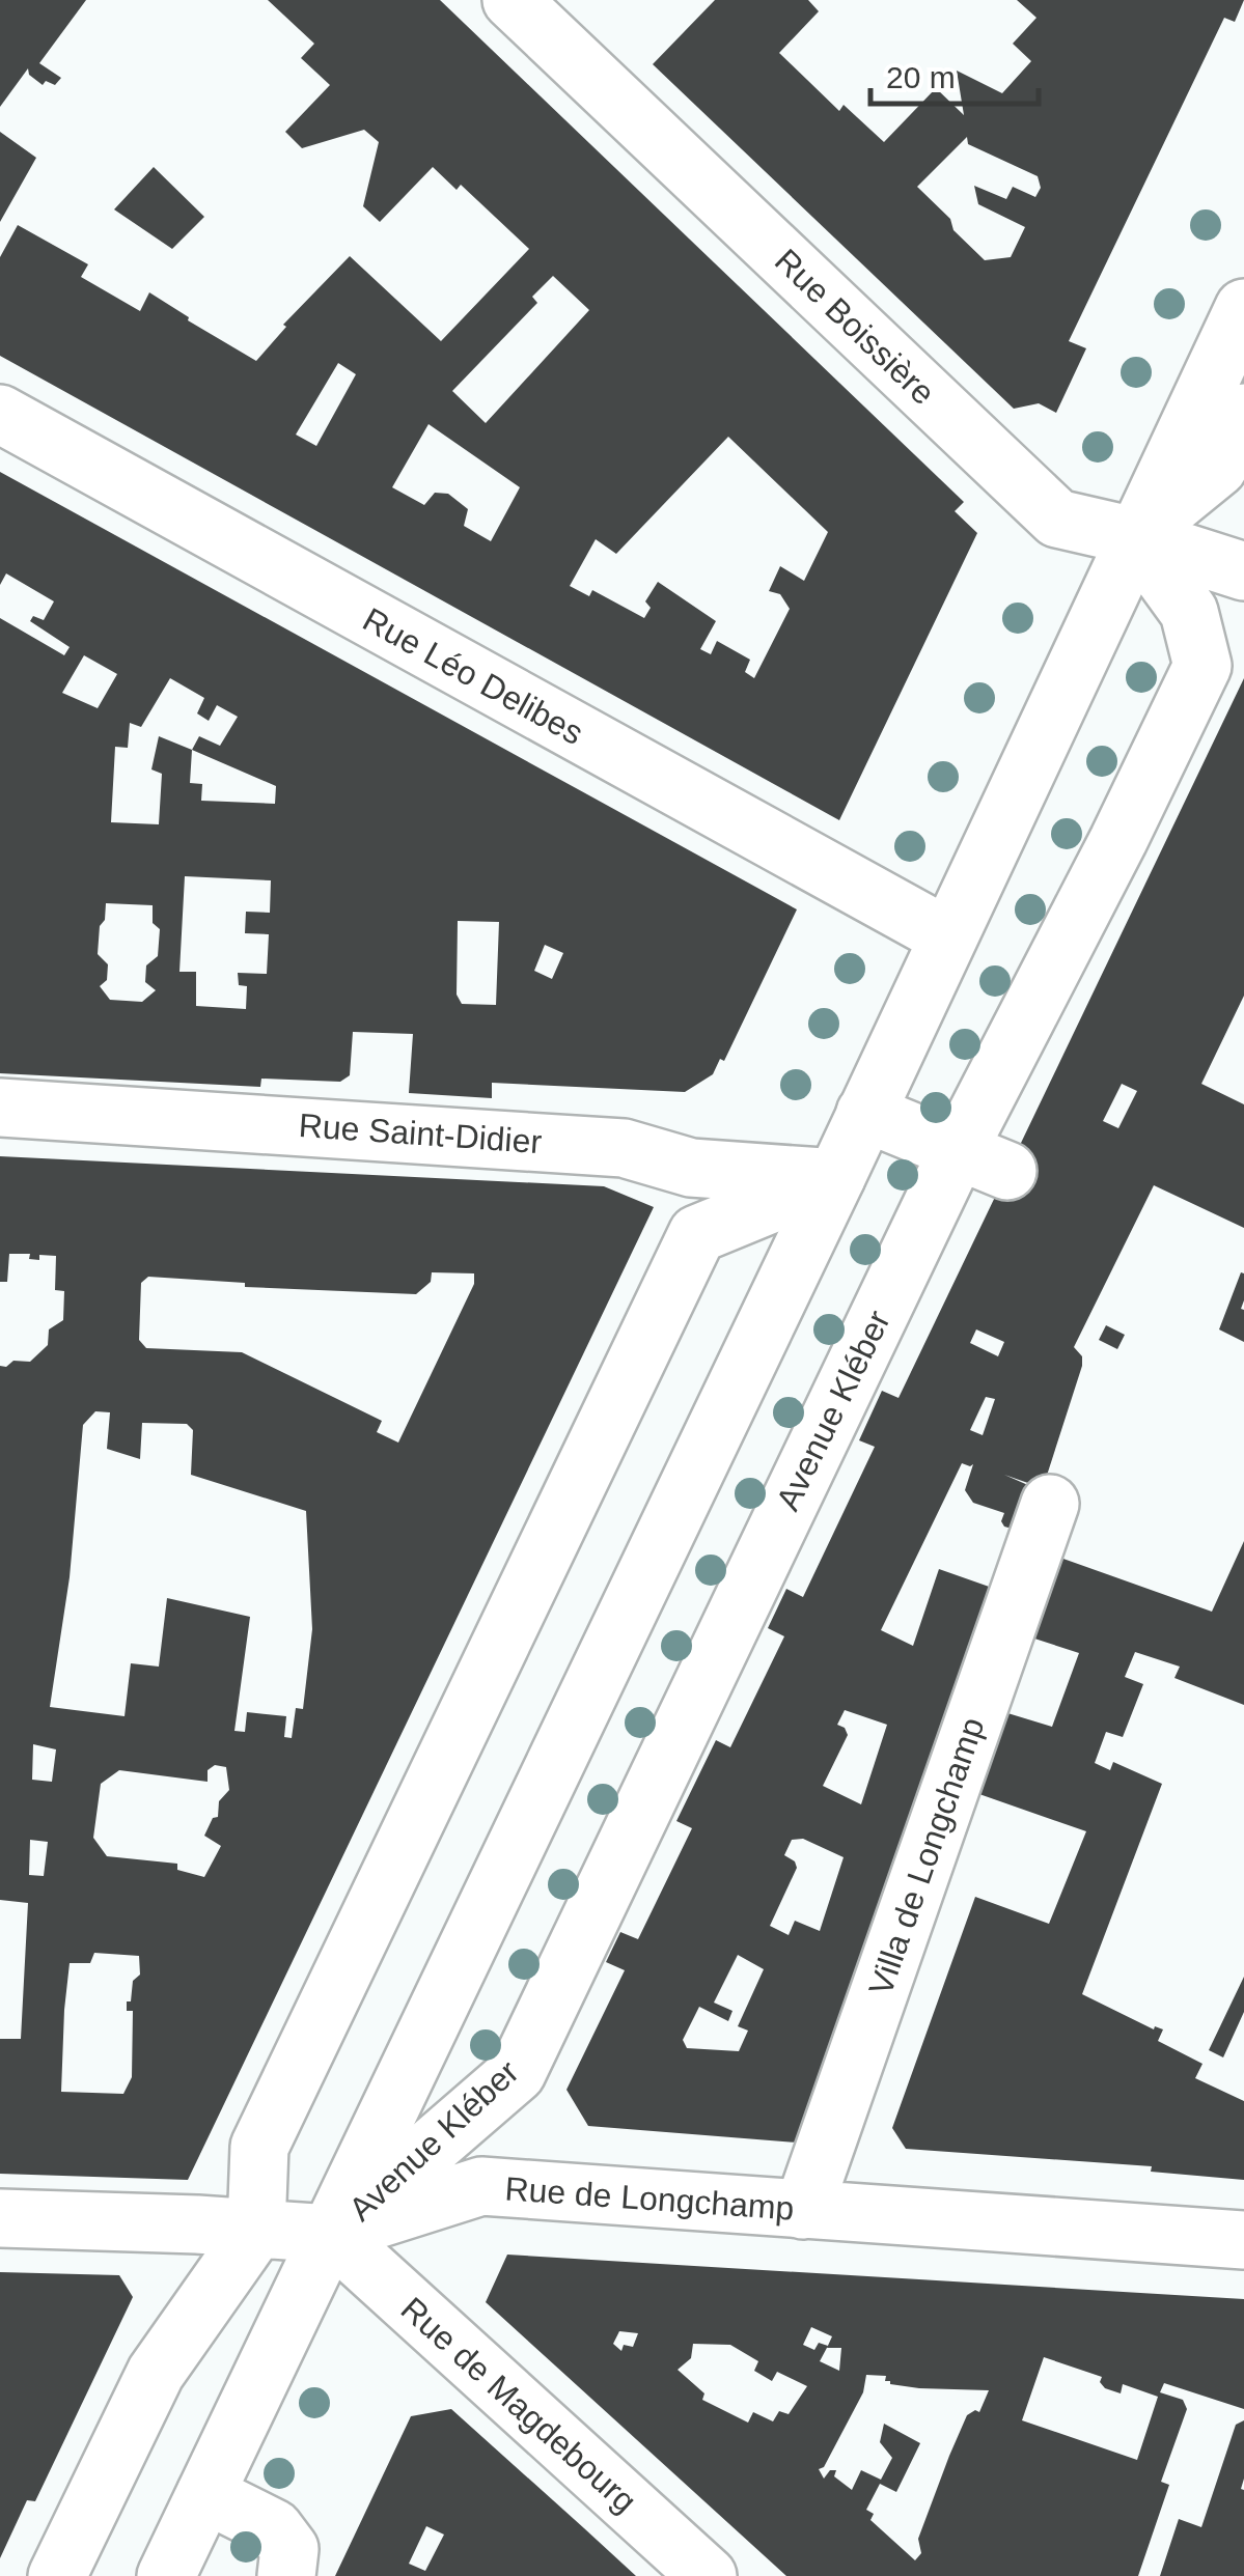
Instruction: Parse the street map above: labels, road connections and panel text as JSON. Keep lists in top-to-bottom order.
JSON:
{
  "streets": {
    "street": [
      "Rue Boissière",
      "Rue Léo Delibes",
      "Rue Saint-Didier",
      "Avenue Kléber",
      "Villa de Longchamp",
      "Rue de Longchamp",
      "Rue de Magdebourg"
    ]
  },
  "crossings": [
    ["Rue Boissière", "Avenue Kléber"],
    ["Rue Léo Delibes", "Avenue Kléber"],
    ["Rue Saint-Didier", "Avenue Kléber"],
    ["Avenue Kléber", "Rue de Longchamp"],
    ["Avenue Kléber", "Rue de Magdebourg"],
    ["Villa de Longchamp", "Rue de Longchamp"],
    ["Rue de Longchamp", "Rue de Magdebourg"]
  ],
  "scale_bar": "20 m"
}
